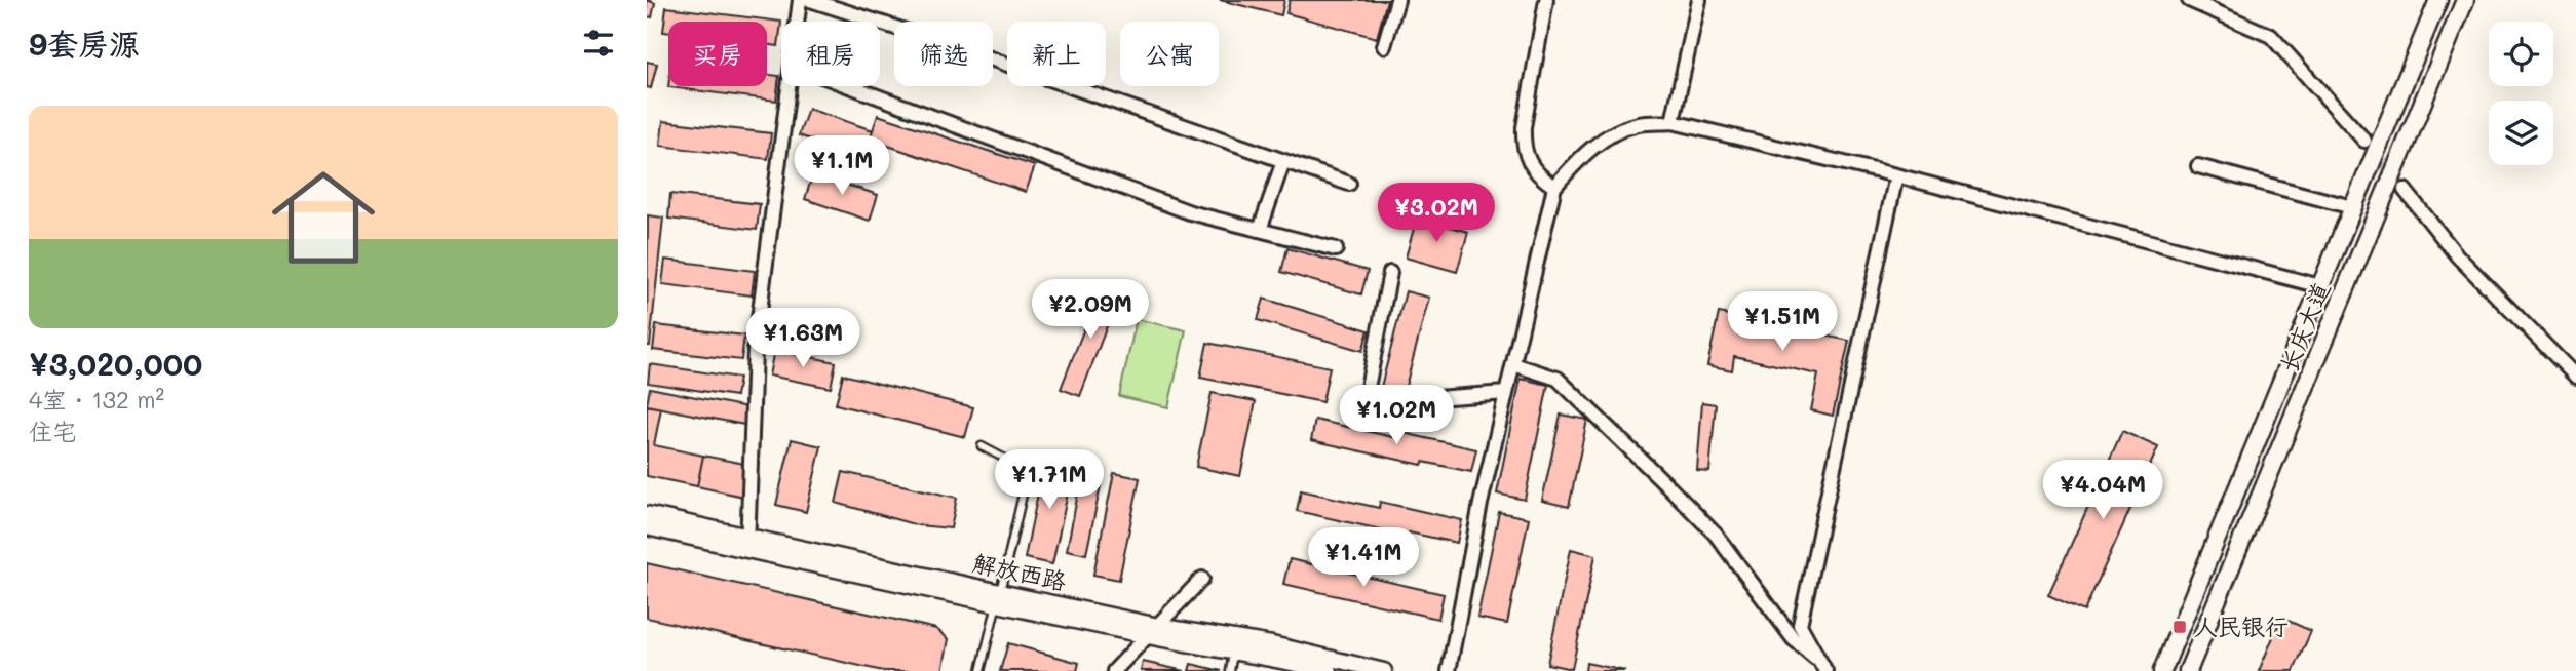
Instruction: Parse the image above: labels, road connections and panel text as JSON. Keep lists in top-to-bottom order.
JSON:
{
  "streets": {
    "main road": ["长庆大道"],
    "street": ["解放西路"]
  },
  "places": {
    "transit": ["人民银行"]
  },
  "page": {
    "heading": "9套房源",
    "chip": [
      "买房",
      "租房",
      "筛选",
      "新上",
      "公寓"
    ],
    "list": [
      {
        "name": "¥3,020,000",
        "note": "4室 · 132 m² · 住宅"
      }
    ],
    "price": [
      "¥1.1M",
      "¥3.02M",
      "¥2.09M",
      "¥1.51M",
      "¥1.63M",
      "¥1.02M",
      "¥1.71M",
      "¥4.04M",
      "¥1.41M"
    ]
  }
}
